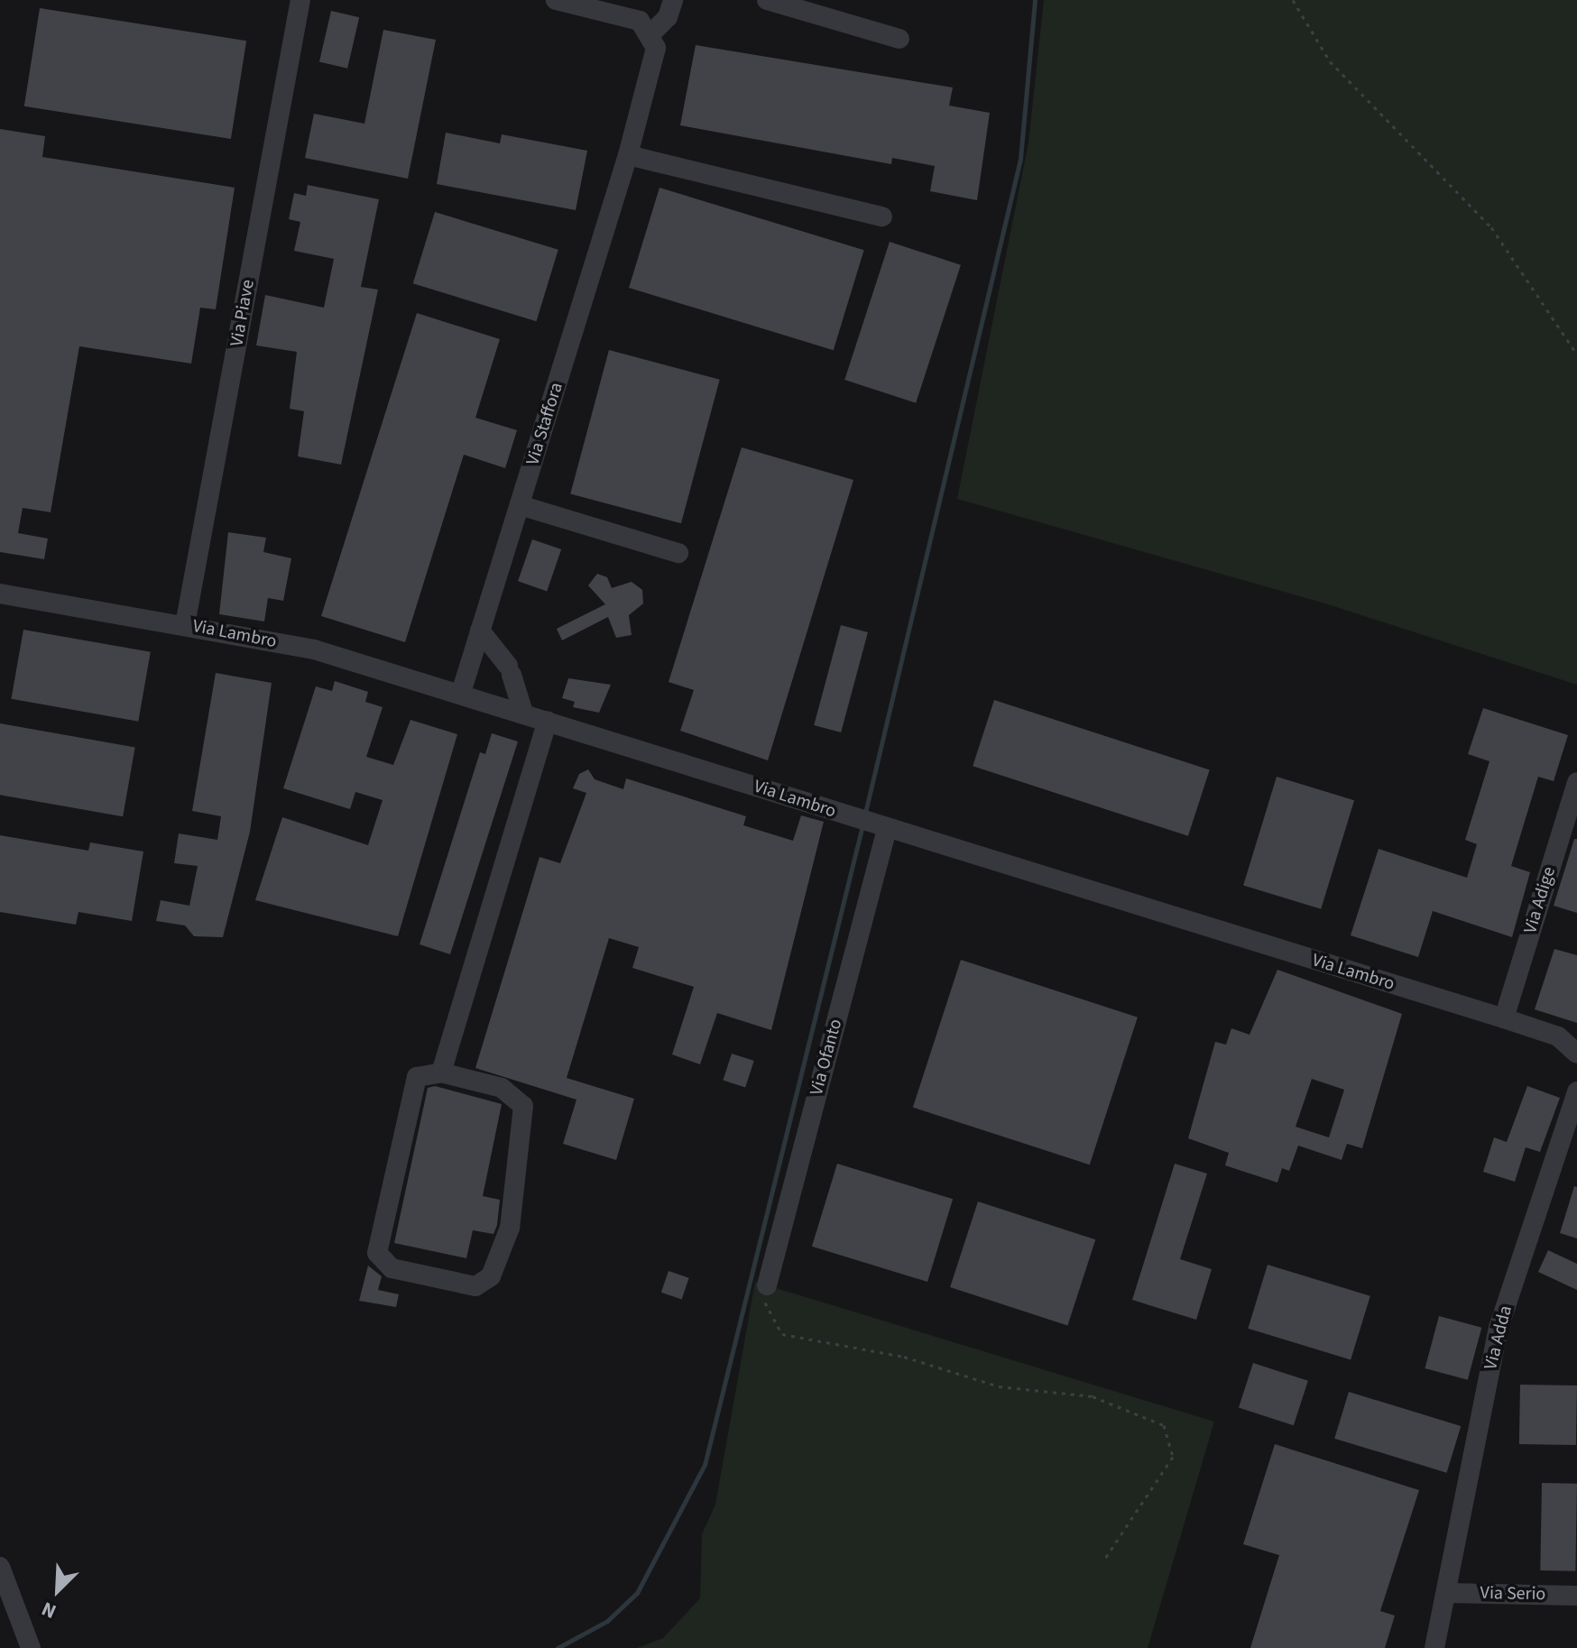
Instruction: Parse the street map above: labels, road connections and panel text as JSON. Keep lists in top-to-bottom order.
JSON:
{
  "streets": {
    "street": [
      "Via Piave",
      "Via Staffora",
      "Via Lambro",
      "Via Adige",
      "Via Ofanto",
      "Via Adda",
      "Via Serio"
    ]
  },
  "crossings": [
    ["Via Piave", "Via Lambro"],
    ["Via Staffora", "Via Lambro"],
    ["Via Lambro", "Via Adige"],
    ["Via Lambro", "Via Ofanto"],
    ["Via Adda", "Via Serio"]
  ],
  "north": "bottom left"
}
